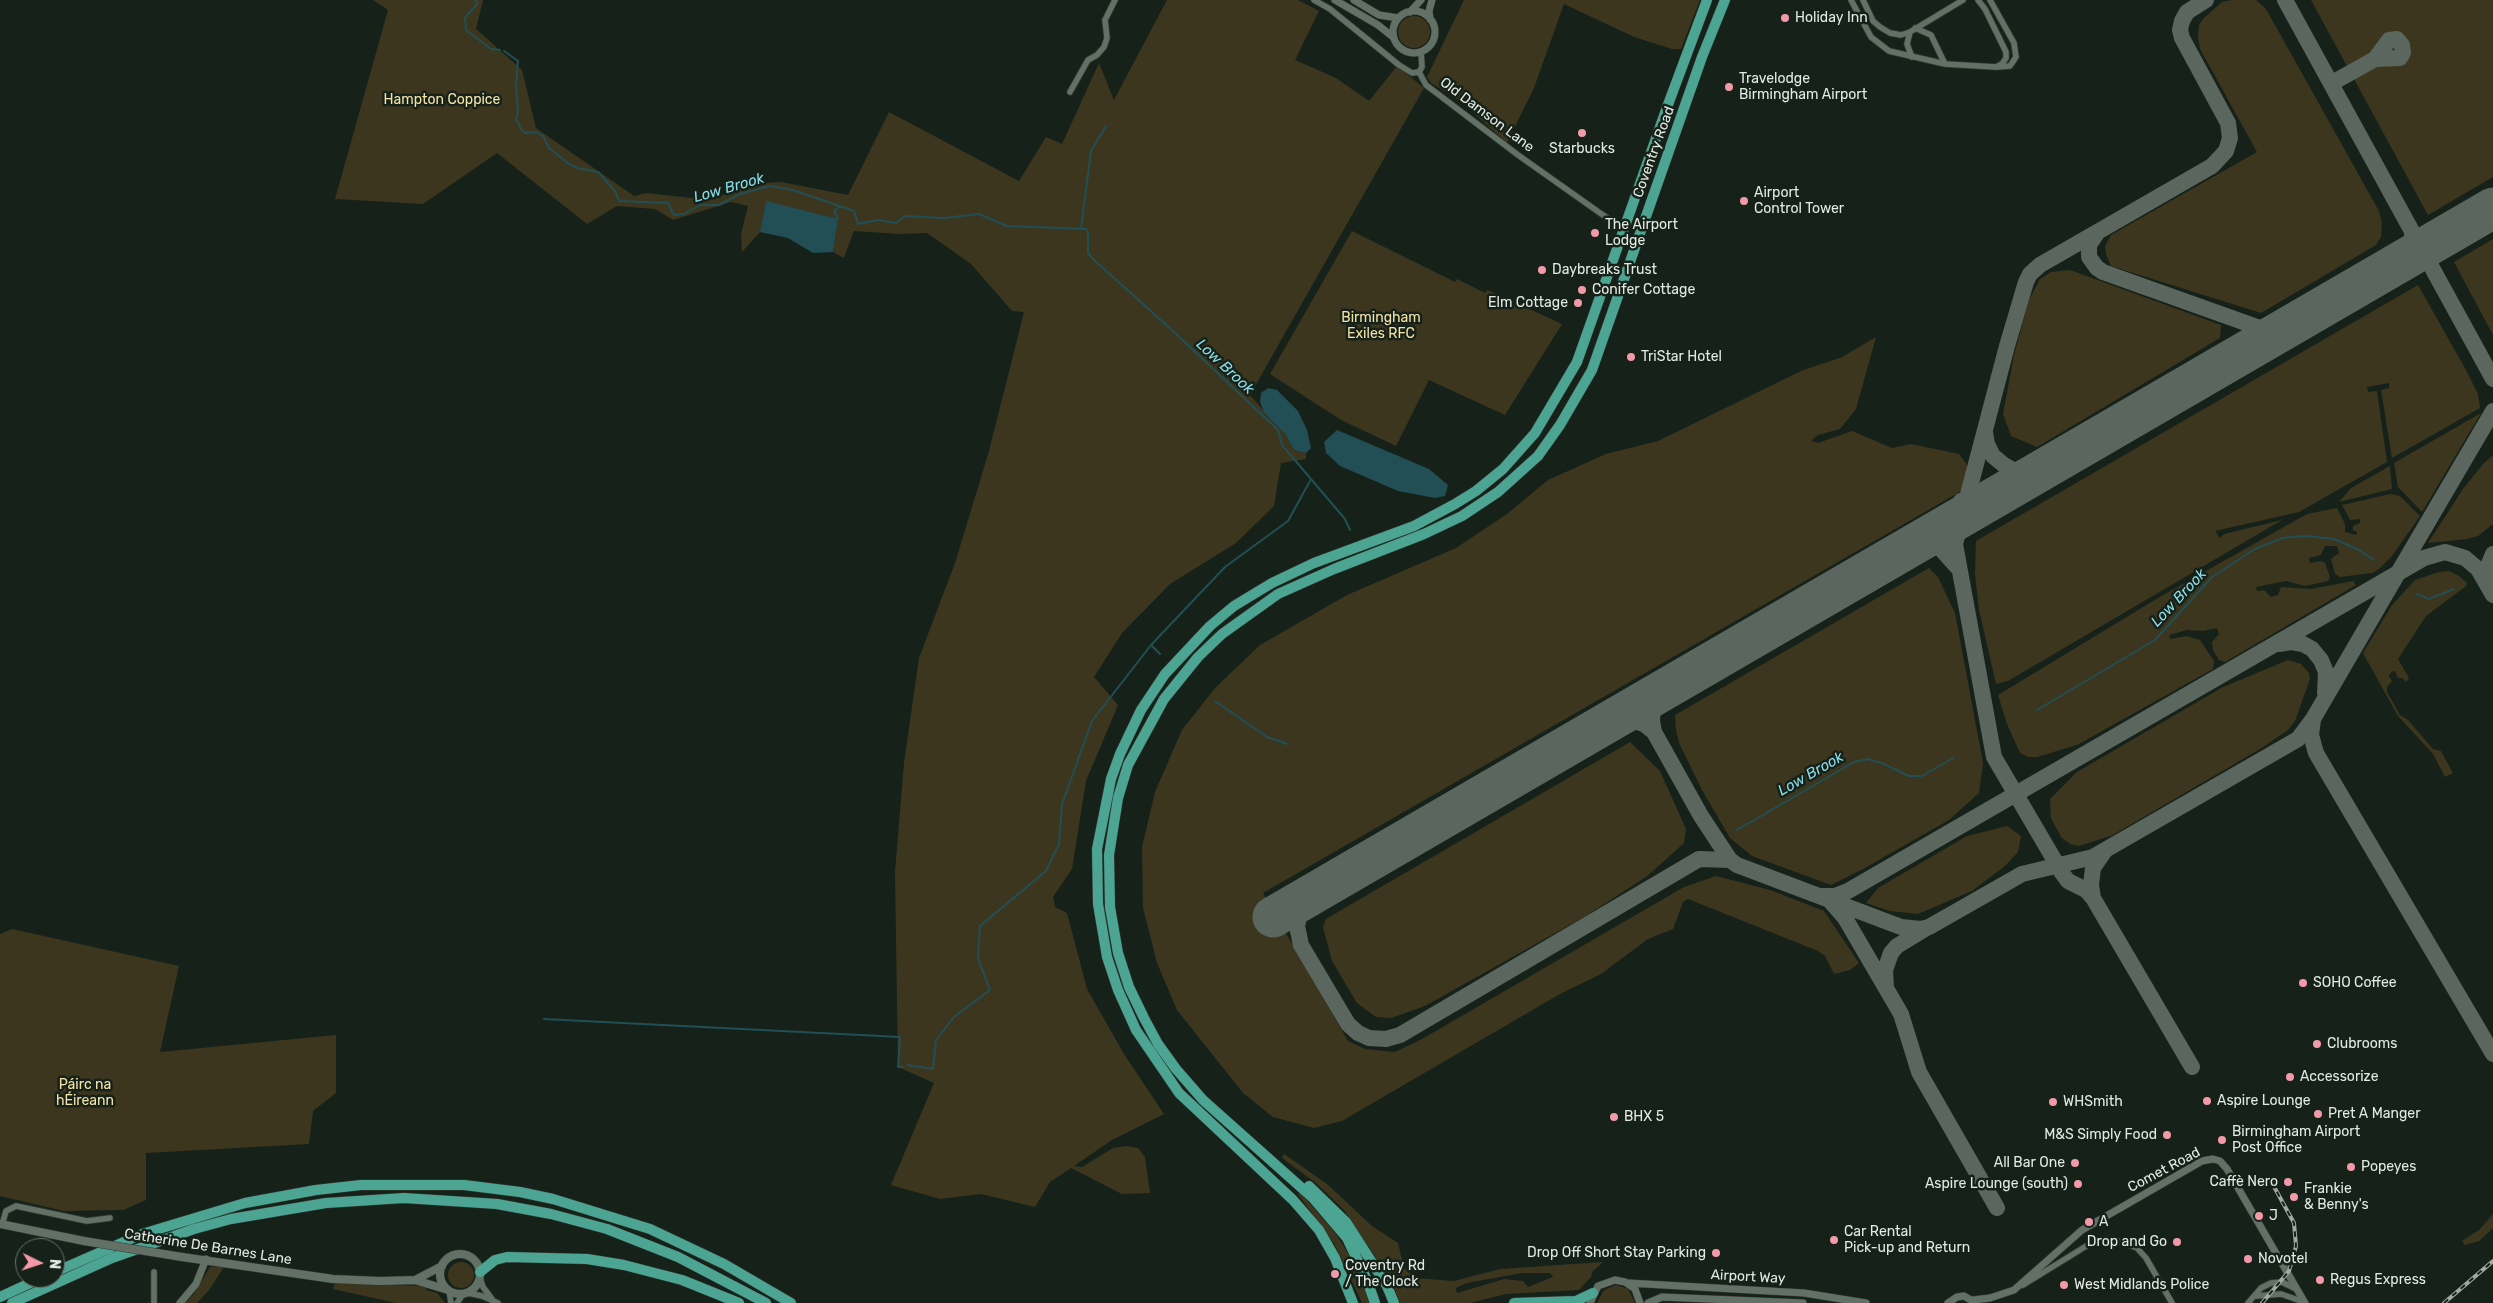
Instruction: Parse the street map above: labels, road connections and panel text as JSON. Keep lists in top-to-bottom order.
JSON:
{
  "streets": {
    "highway": ["Coventry Road"],
    "main road": ["Catherine De Barnes Lane"],
    "street": ["Old Damson Lane", "Comet Road", "Airport Way"]
  },
  "crossings": [
    ["Old Damson Lane", "Coventry Road"]
  ],
  "water": ["Low Brook"],
  "parks": ["Hampton Coppice", "Birmingham Exiles RFC", "Páirc na hÉireann"],
  "places": [
    "Holiday Inn",
    "Travelodge Birmingham Airport",
    "Starbucks",
    "Airport Control Tower",
    "The Airport Lodge",
    "Daybreaks Trust",
    "Conifer Cottage",
    "Elm Cottage",
    "TriStar Hotel",
    "SOHO Coffee",
    "Clubrooms",
    "Accessorize",
    "Aspire Lounge",
    "WHSmith",
    "Pret A Manger",
    "BHX 5",
    "M&S Simply Food",
    "Birmingham Airport Post Office",
    "All Bar One",
    "Popeyes",
    "Caffè Nero",
    "Aspire Lounge (south)",
    "Frankie & Benny's",
    "J",
    "A",
    "Car Rental Pick-up and Return",
    "Drop and Go",
    "Drop Off Short Stay Parking",
    "Novotel",
    "Coventry Rd / The Clock",
    "Regus Express",
    "West Midlands Police"
  ],
  "north": "right"
}
